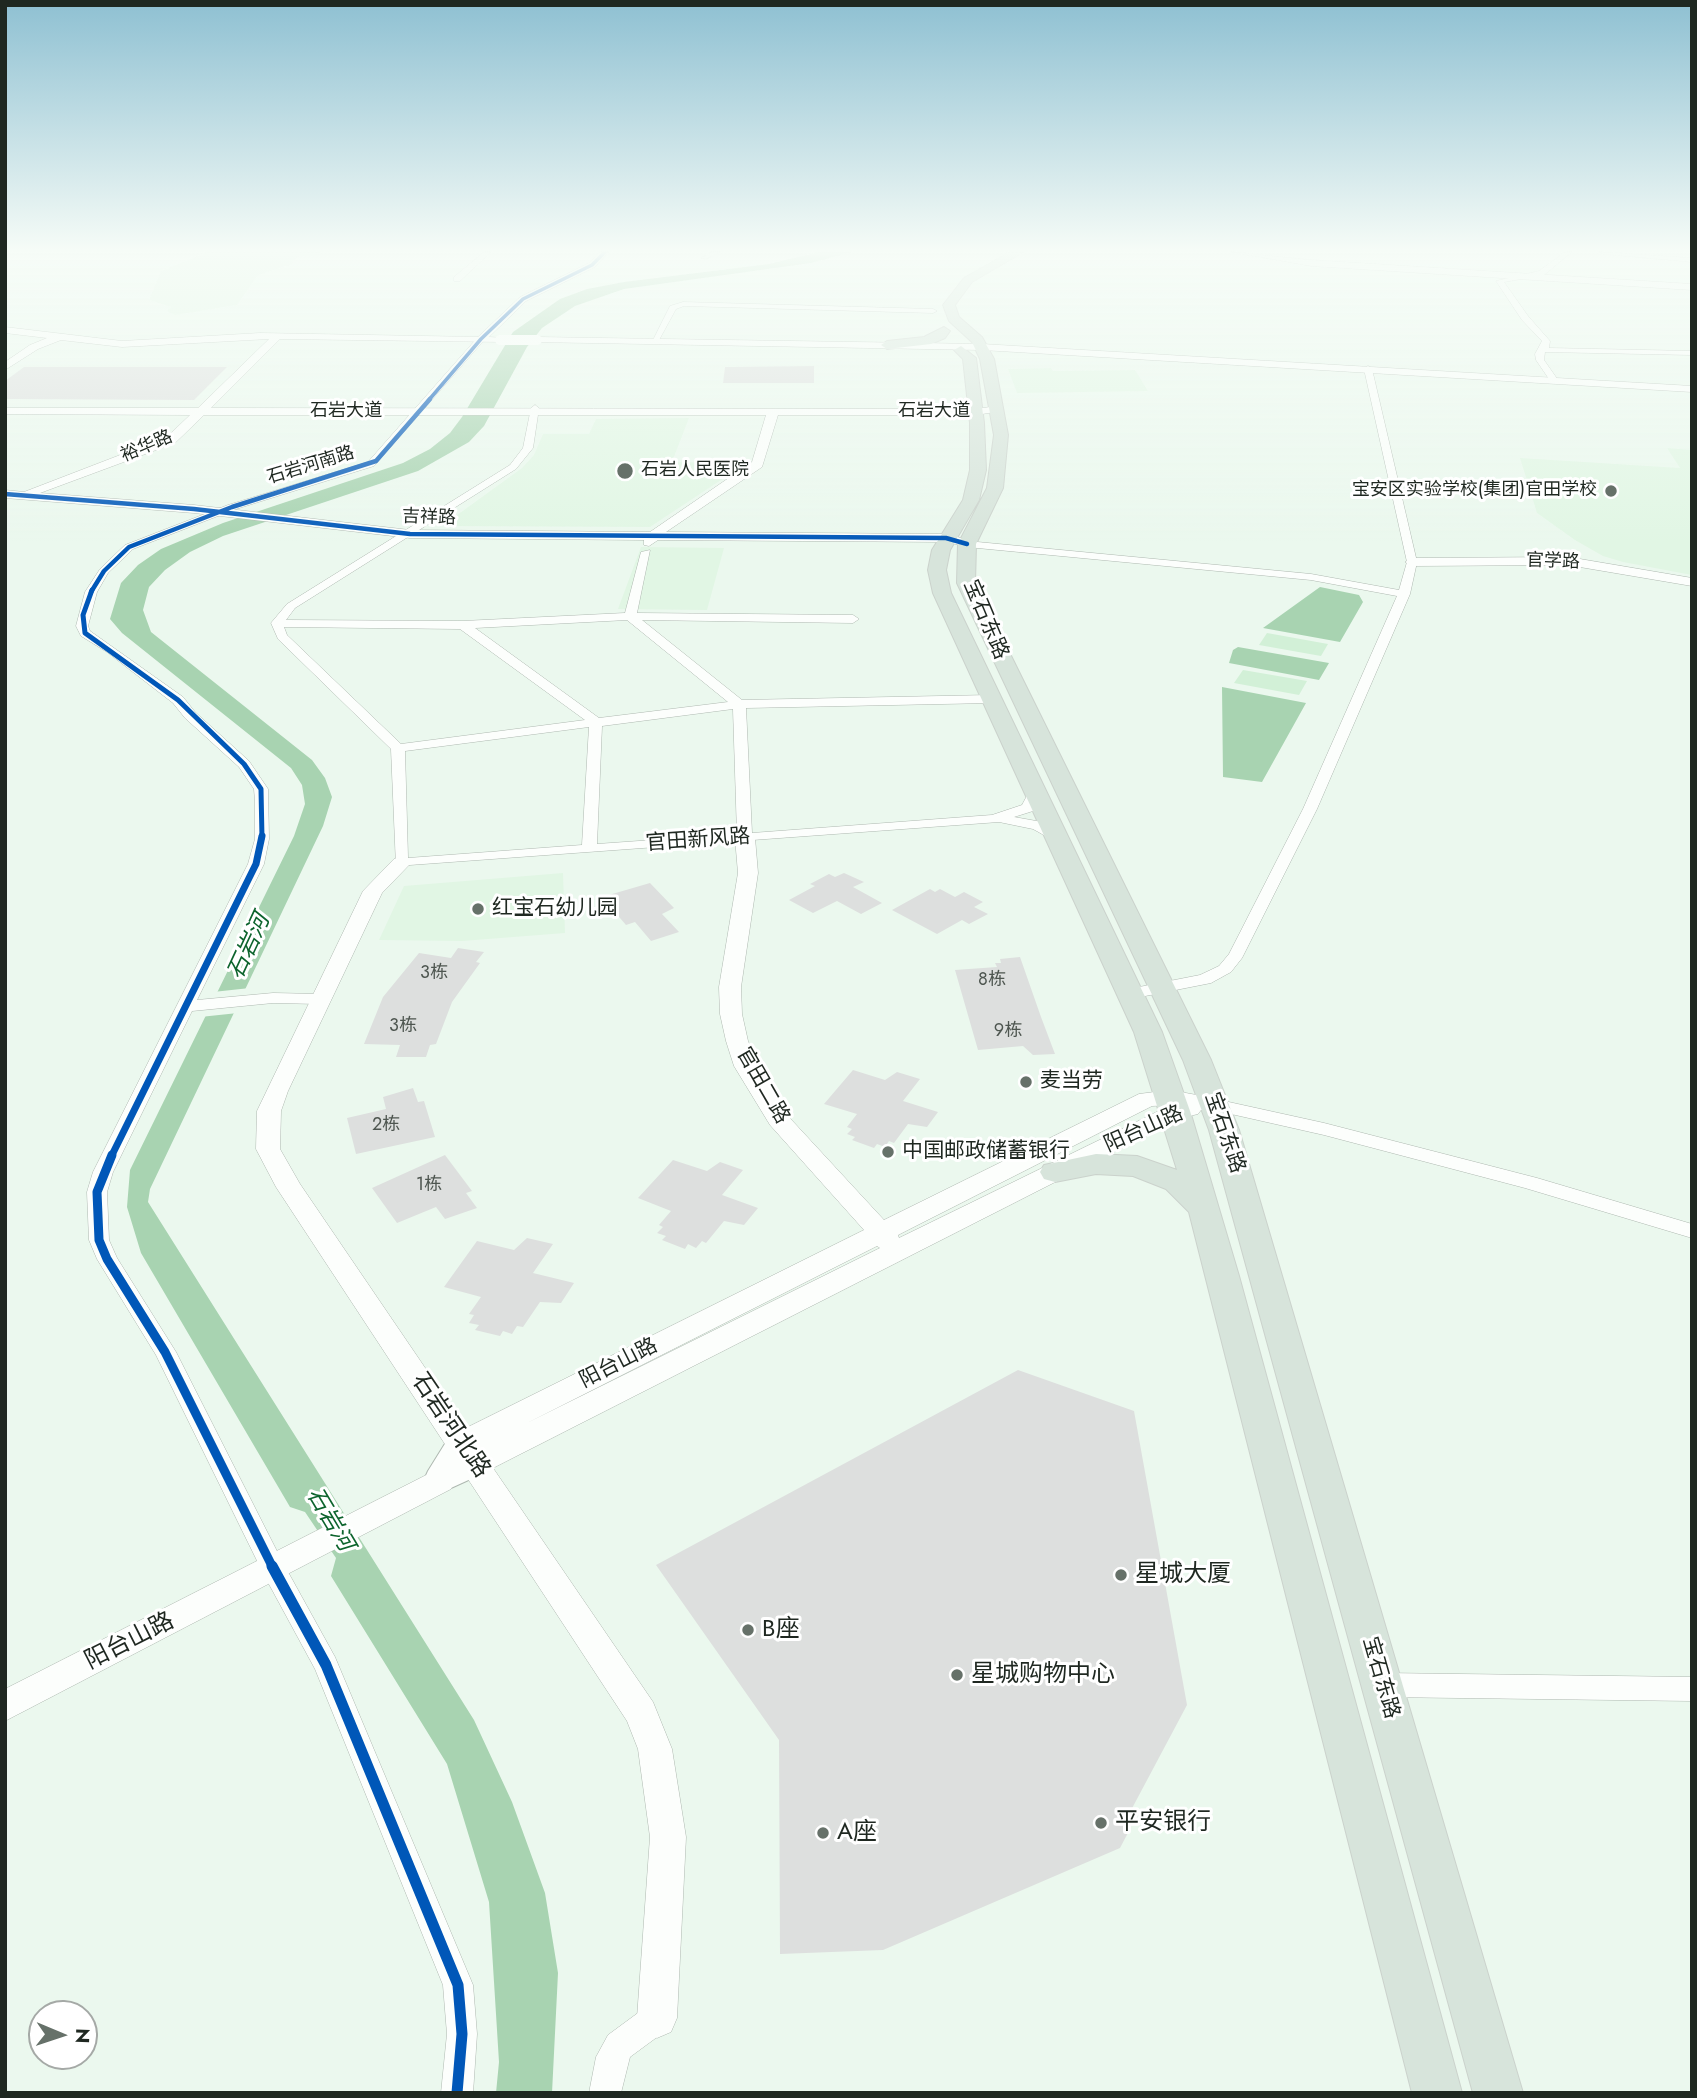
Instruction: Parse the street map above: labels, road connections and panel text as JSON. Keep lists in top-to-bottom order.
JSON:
{
  "streets": {
    "main road": ["宝石东路", "阳台山路"],
    "street": [
      "石岩大道",
      "裕华路",
      "石岩河南路",
      "吉祥路",
      "官学路",
      "官田新风路",
      "官田二路",
      "石岩河北路"
    ]
  },
  "crossings": [
    ["石岩大道", "裕华路"],
    ["石岩大道", "石岩河南路"],
    ["石岩大道", "宝石东路"],
    ["裕华路", "吉祥路"],
    ["石岩河南路", "吉祥路"],
    ["吉祥路", "宝石东路"],
    ["宝石东路", "官田新风路"],
    ["宝石东路", "阳台山路"],
    ["官田新风路", "官田二路"],
    ["官田新风路", "石岩河北路"],
    ["官田二路", "阳台山路"],
    ["阳台山路", "石岩河北路"]
  ],
  "water": ["石岩河"],
  "places": [
    "石岩人民医院",
    "宝安区实验学校(集团)官田学校",
    "红宝石幼儿园",
    "麦当劳",
    "中国邮政储蓄银行",
    "星城大厦",
    "B座",
    "星城购物中心",
    "平安银行",
    "A座"
  ],
  "house_numbers": [
    "3栋",
    "8栋",
    "3栋",
    "9栋",
    "2栋",
    "1栋"
  ],
  "north": "right"
}
